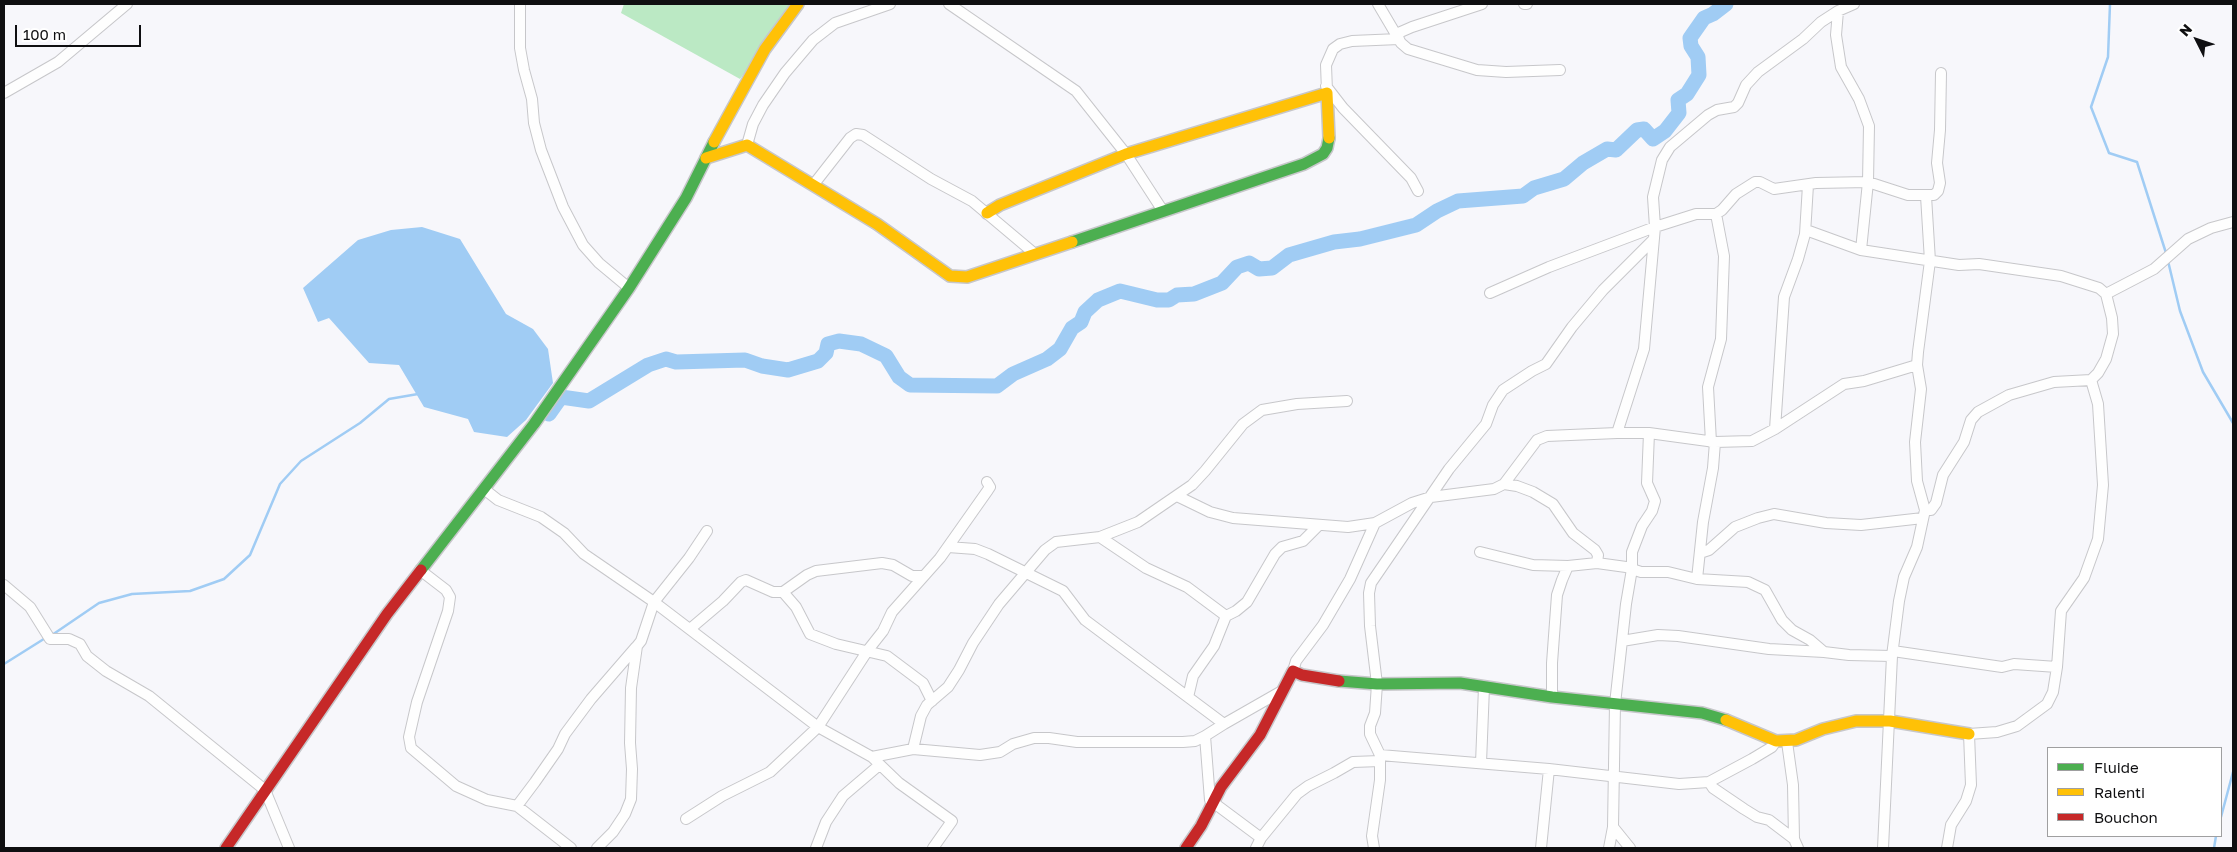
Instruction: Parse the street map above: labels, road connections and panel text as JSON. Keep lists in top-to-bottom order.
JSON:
{
  "legend": ["Fluide", "Ralenti", "Bouchon"],
  "scale_bar": "100 m",
  "north": "top left"
}
